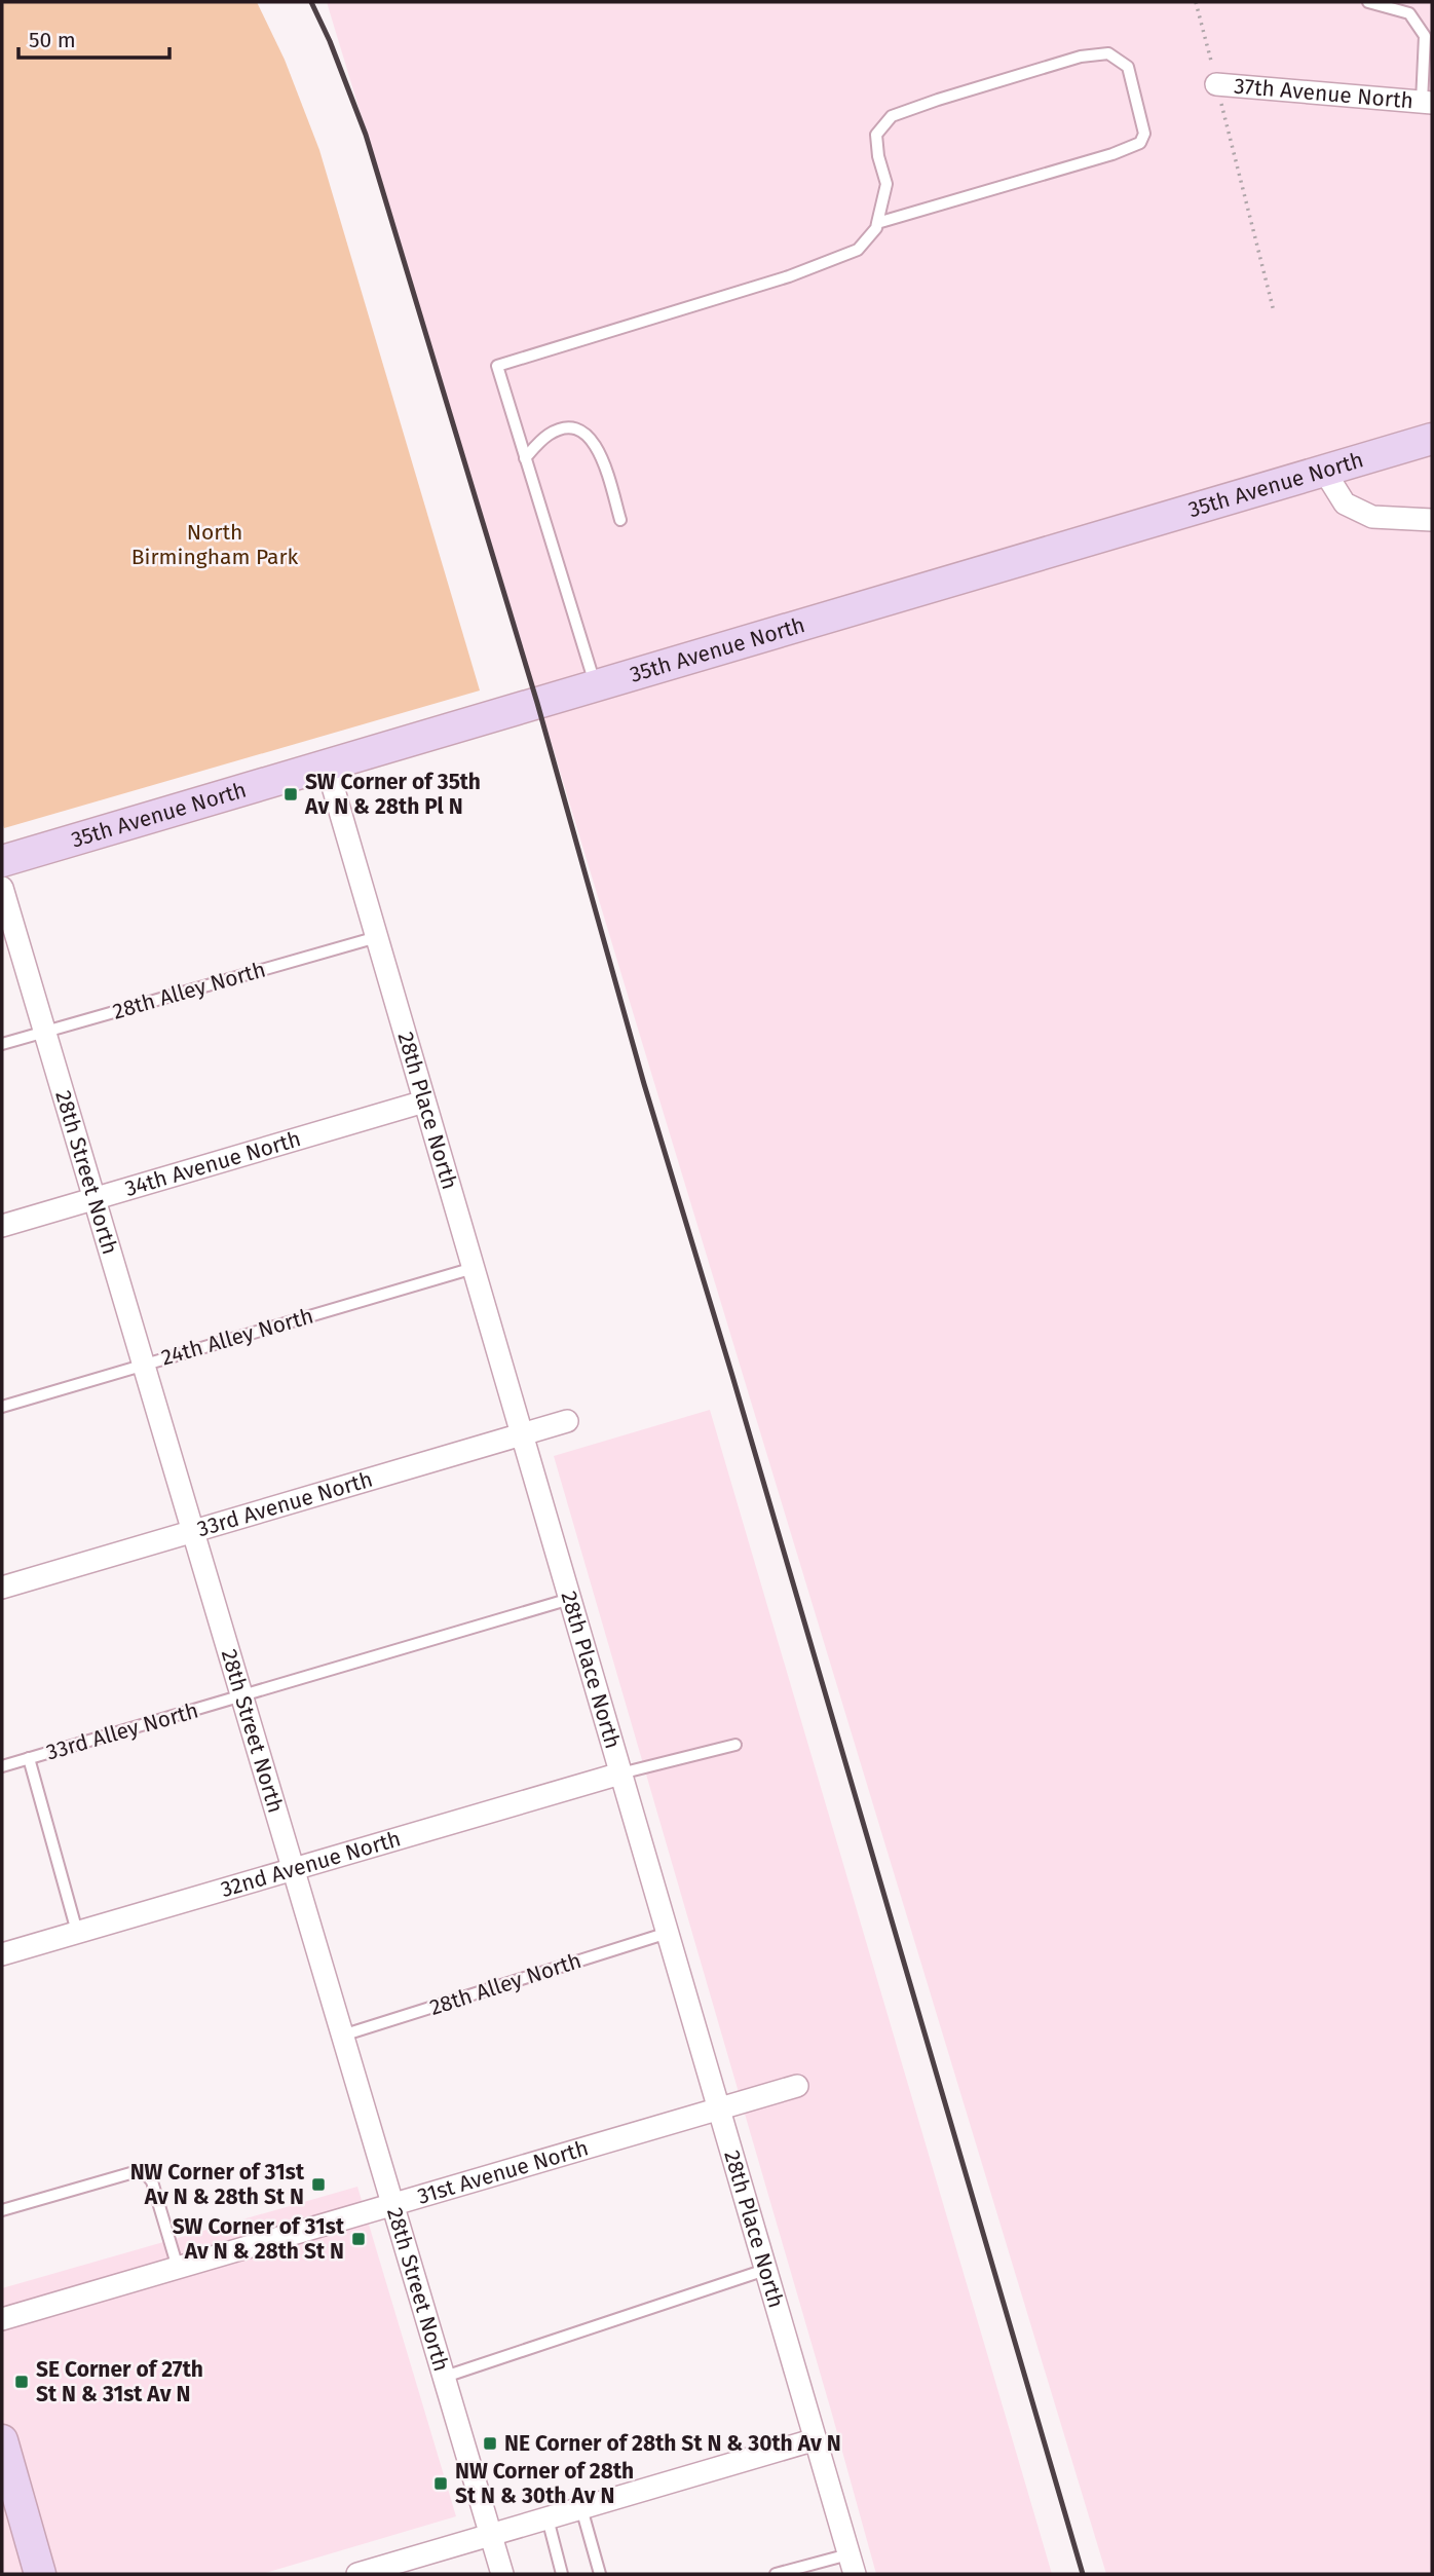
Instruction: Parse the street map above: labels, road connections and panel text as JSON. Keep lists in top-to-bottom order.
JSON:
{
  "streets": {
    "street": [
      "37th Avenue North",
      "35th Avenue North",
      "28th Place North",
      "34th Avenue North",
      "28th Street North",
      "33rd Avenue North",
      "32nd Avenue North",
      "31st Avenue North"
    ],
    "lane": ["28th Alley North", "24th Alley North", "33rd Alley North"]
  },
  "crossings": [
    ["35th Avenue North", "28th Place North"],
    ["28th Alley North", "28th Place North"],
    ["28th Alley North", "28th Street North"],
    ["28th Place North", "34th Avenue North"],
    ["28th Place North", "24th Alley North"],
    ["28th Place North", "33rd Avenue North"],
    ["28th Place North", "32nd Avenue North"],
    ["28th Place North", "31st Avenue North"],
    ["34th Avenue North", "28th Street North"],
    ["28th Street North", "24th Alley North"],
    ["28th Street North", "33rd Avenue North"],
    ["28th Street North", "33rd Alley North"],
    ["28th Street North", "32nd Avenue North"],
    ["28th Street North", "31st Avenue North"]
  ],
  "parks": ["North Birmingham Park"],
  "places": {
    "transit": [
      "SW Corner of 35th Av N & 28th Pl N",
      "NW Corner of 31st Av N & 28th St N",
      "SW Corner of 31st Av N & 28th St N",
      "SE Corner of 27th St N & 31st Av N",
      "NE Corner of 28th St N & 30th Av N",
      "NW Corner of 28th St N & 30th Av N"
    ]
  },
  "scale_bar": "50 m"
}
